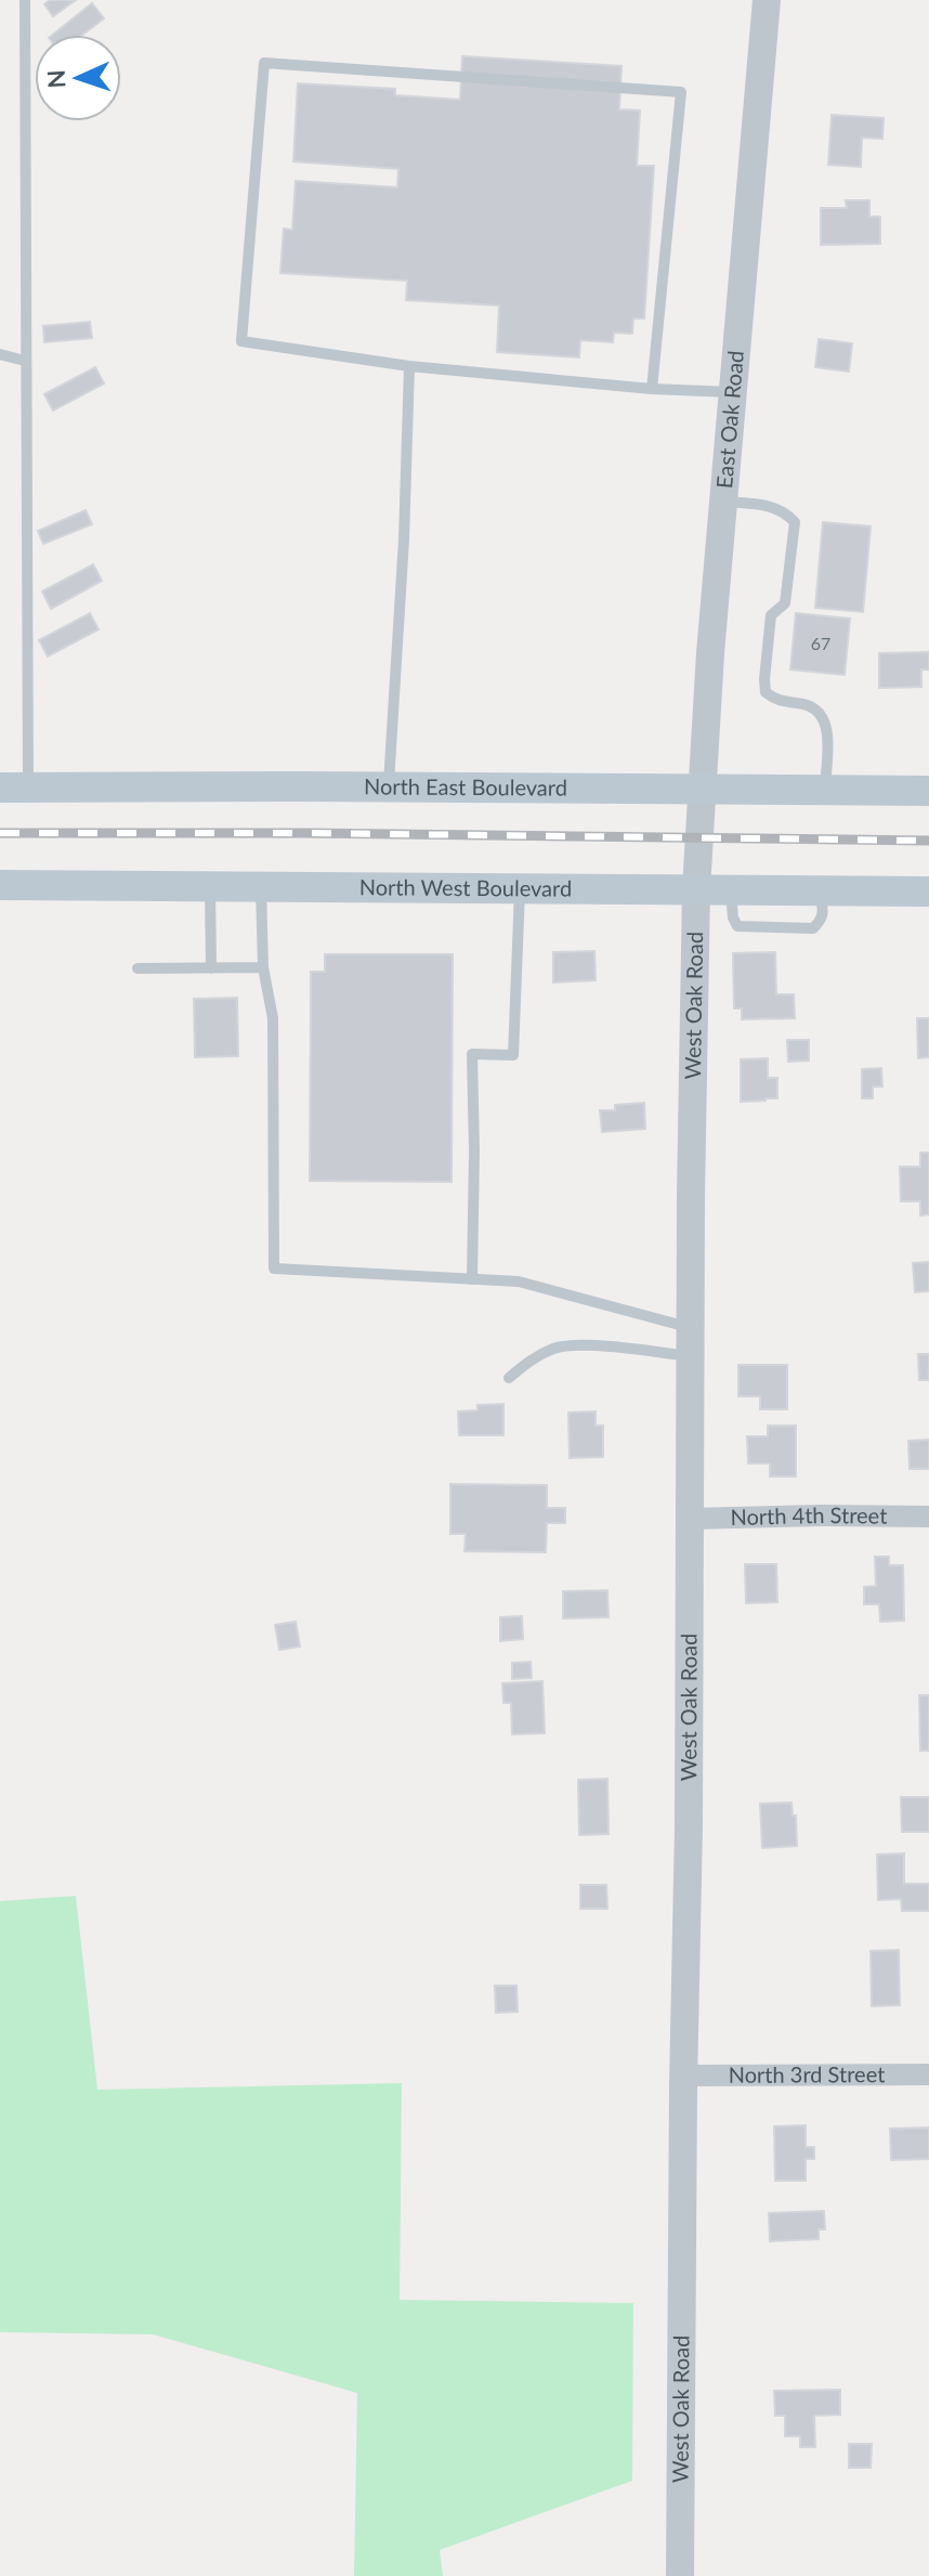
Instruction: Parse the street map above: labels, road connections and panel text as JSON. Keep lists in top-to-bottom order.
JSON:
{
  "streets": {
    "main road": ["North East Boulevard", "North West Boulevard"],
    "street": [
      "East Oak Road",
      "West Oak Road",
      "North 4th Street",
      "North 3rd Street"
    ]
  },
  "crossings": [
    ["East Oak Road", "North East Boulevard"],
    ["East Oak Road", "West Oak Road"],
    ["North West Boulevard", "West Oak Road"],
    ["West Oak Road", "North 4th Street"],
    ["West Oak Road", "North 3rd Street"]
  ],
  "house_numbers": ["67"],
  "north": "left"
}
